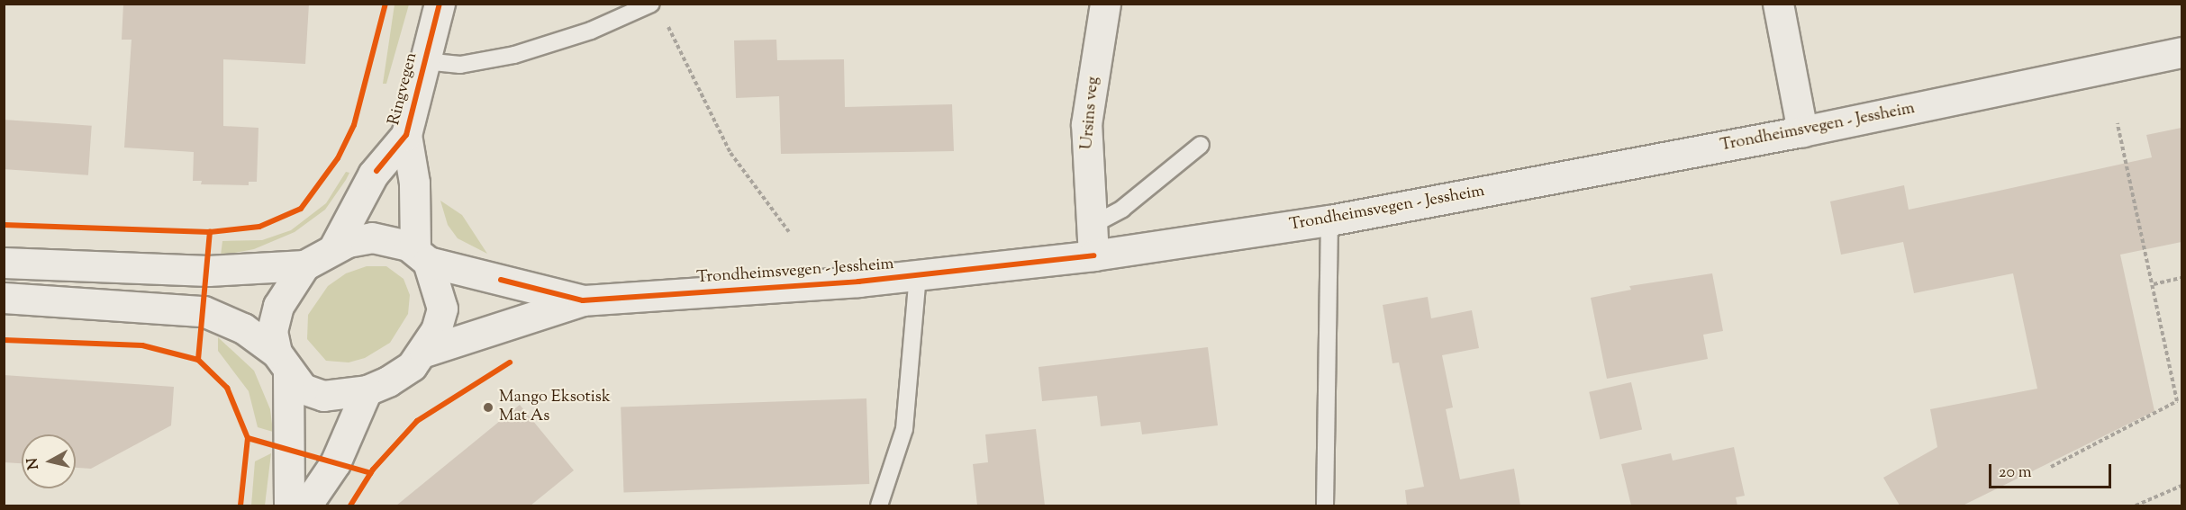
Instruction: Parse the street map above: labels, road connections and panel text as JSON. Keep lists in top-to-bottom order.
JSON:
{
  "streets": {
    "main road": ["Ringvegen", "Ursins veg", "Trondheimsvegen - Jessheim"]
  },
  "crossings": [
    ["Ringvegen", "Trondheimsvegen - Jessheim"],
    ["Ursins veg", "Trondheimsvegen - Jessheim"]
  ],
  "places": ["Mango Eksotisk Mat As"],
  "scale_bar": "20 m",
  "north": "left"
}
